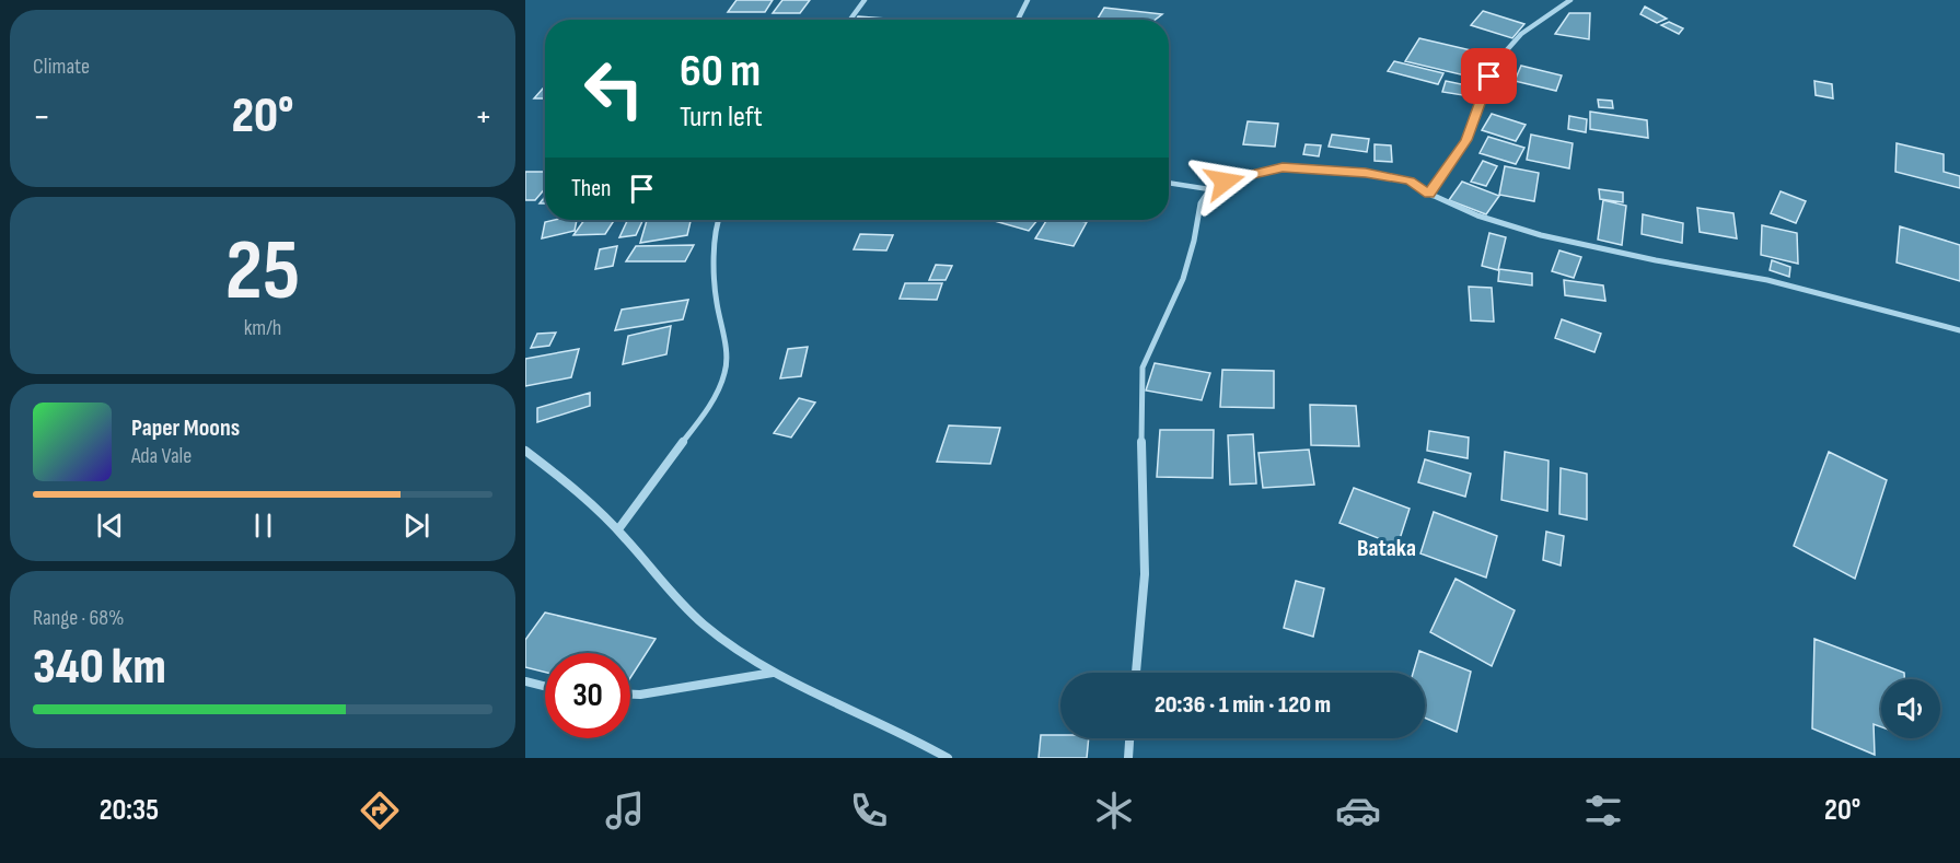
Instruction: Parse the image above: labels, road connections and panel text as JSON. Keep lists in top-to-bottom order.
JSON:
{
  "districts": ["Bataka"],
  "page": {
    "tile": [
      "Climate",
      ["25", "km/h"],
      ["Range · 68%", "340 km"]
    ],
    "turn": ["60 m", "Turn left"],
    "heat": ["−", "20°", "+"],
    "then": "Then",
    "song": ["Paper Moons", "Ada Vale"],
    "limit": "30",
    "trip": "20:36 · 1 min · 120 m",
    "tabs": ["20:35", "20°"]
  }
}
